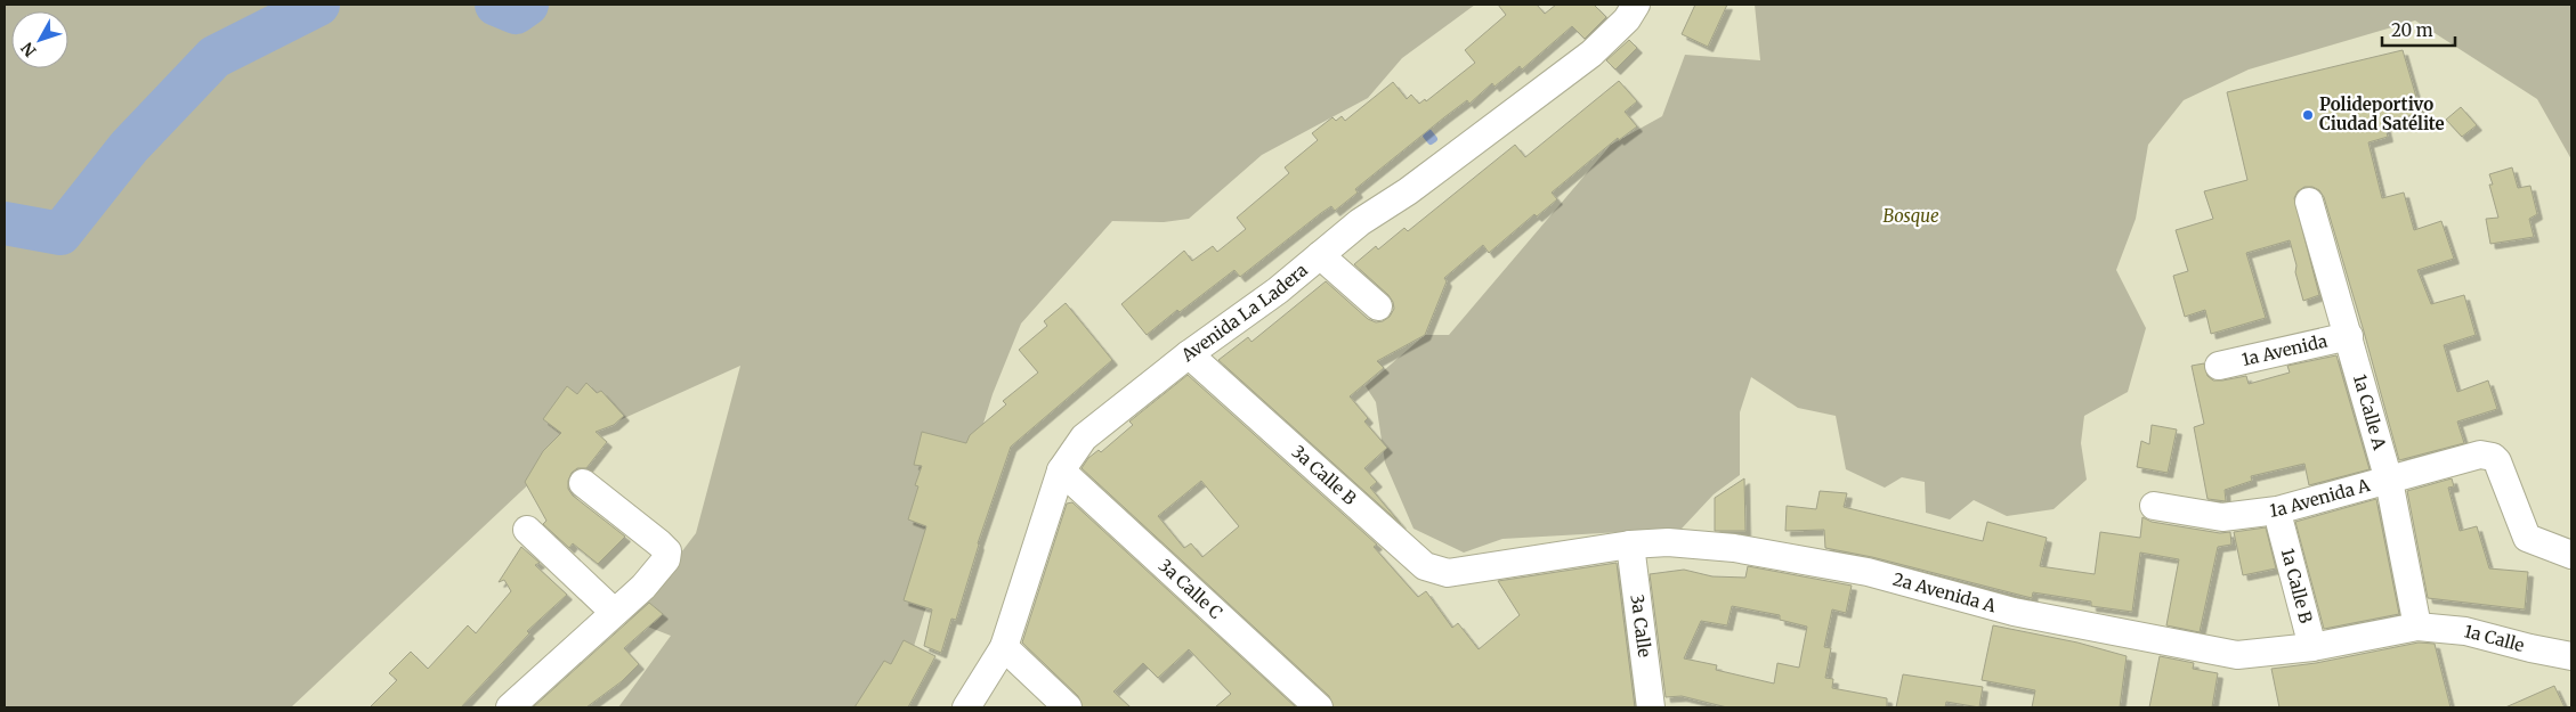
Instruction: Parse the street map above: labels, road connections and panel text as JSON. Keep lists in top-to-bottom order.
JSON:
{
  "streets": {
    "street": [
      "Avenida La Ladera",
      "1a Avenida",
      "1a Calle A",
      "3a Calle B",
      "1a Avenida A",
      "1a Calle B",
      "3a Calle C",
      "2a Avenida A",
      "3a Calle",
      "1a Calle"
    ]
  },
  "crossings": [
    ["Avenida La Ladera", "3a Calle B"],
    ["Avenida La Ladera", "3a Calle C"],
    ["1a Avenida", "1a Calle A"],
    ["1a Calle A", "1a Avenida A"],
    ["1a Calle A", "2a Avenida A"],
    ["1a Calle A", "1a Calle"],
    ["3a Calle B", "2a Avenida A"],
    ["1a Calle B", "2a Avenida A"],
    ["2a Avenida A", "3a Calle"],
    ["2a Avenida A", "1a Calle"]
  ],
  "parks": ["Bosque"],
  "places": ["Polideportivo Ciudad Satélite"],
  "scale_bar": "20 m",
  "north": "bottom left"
}
